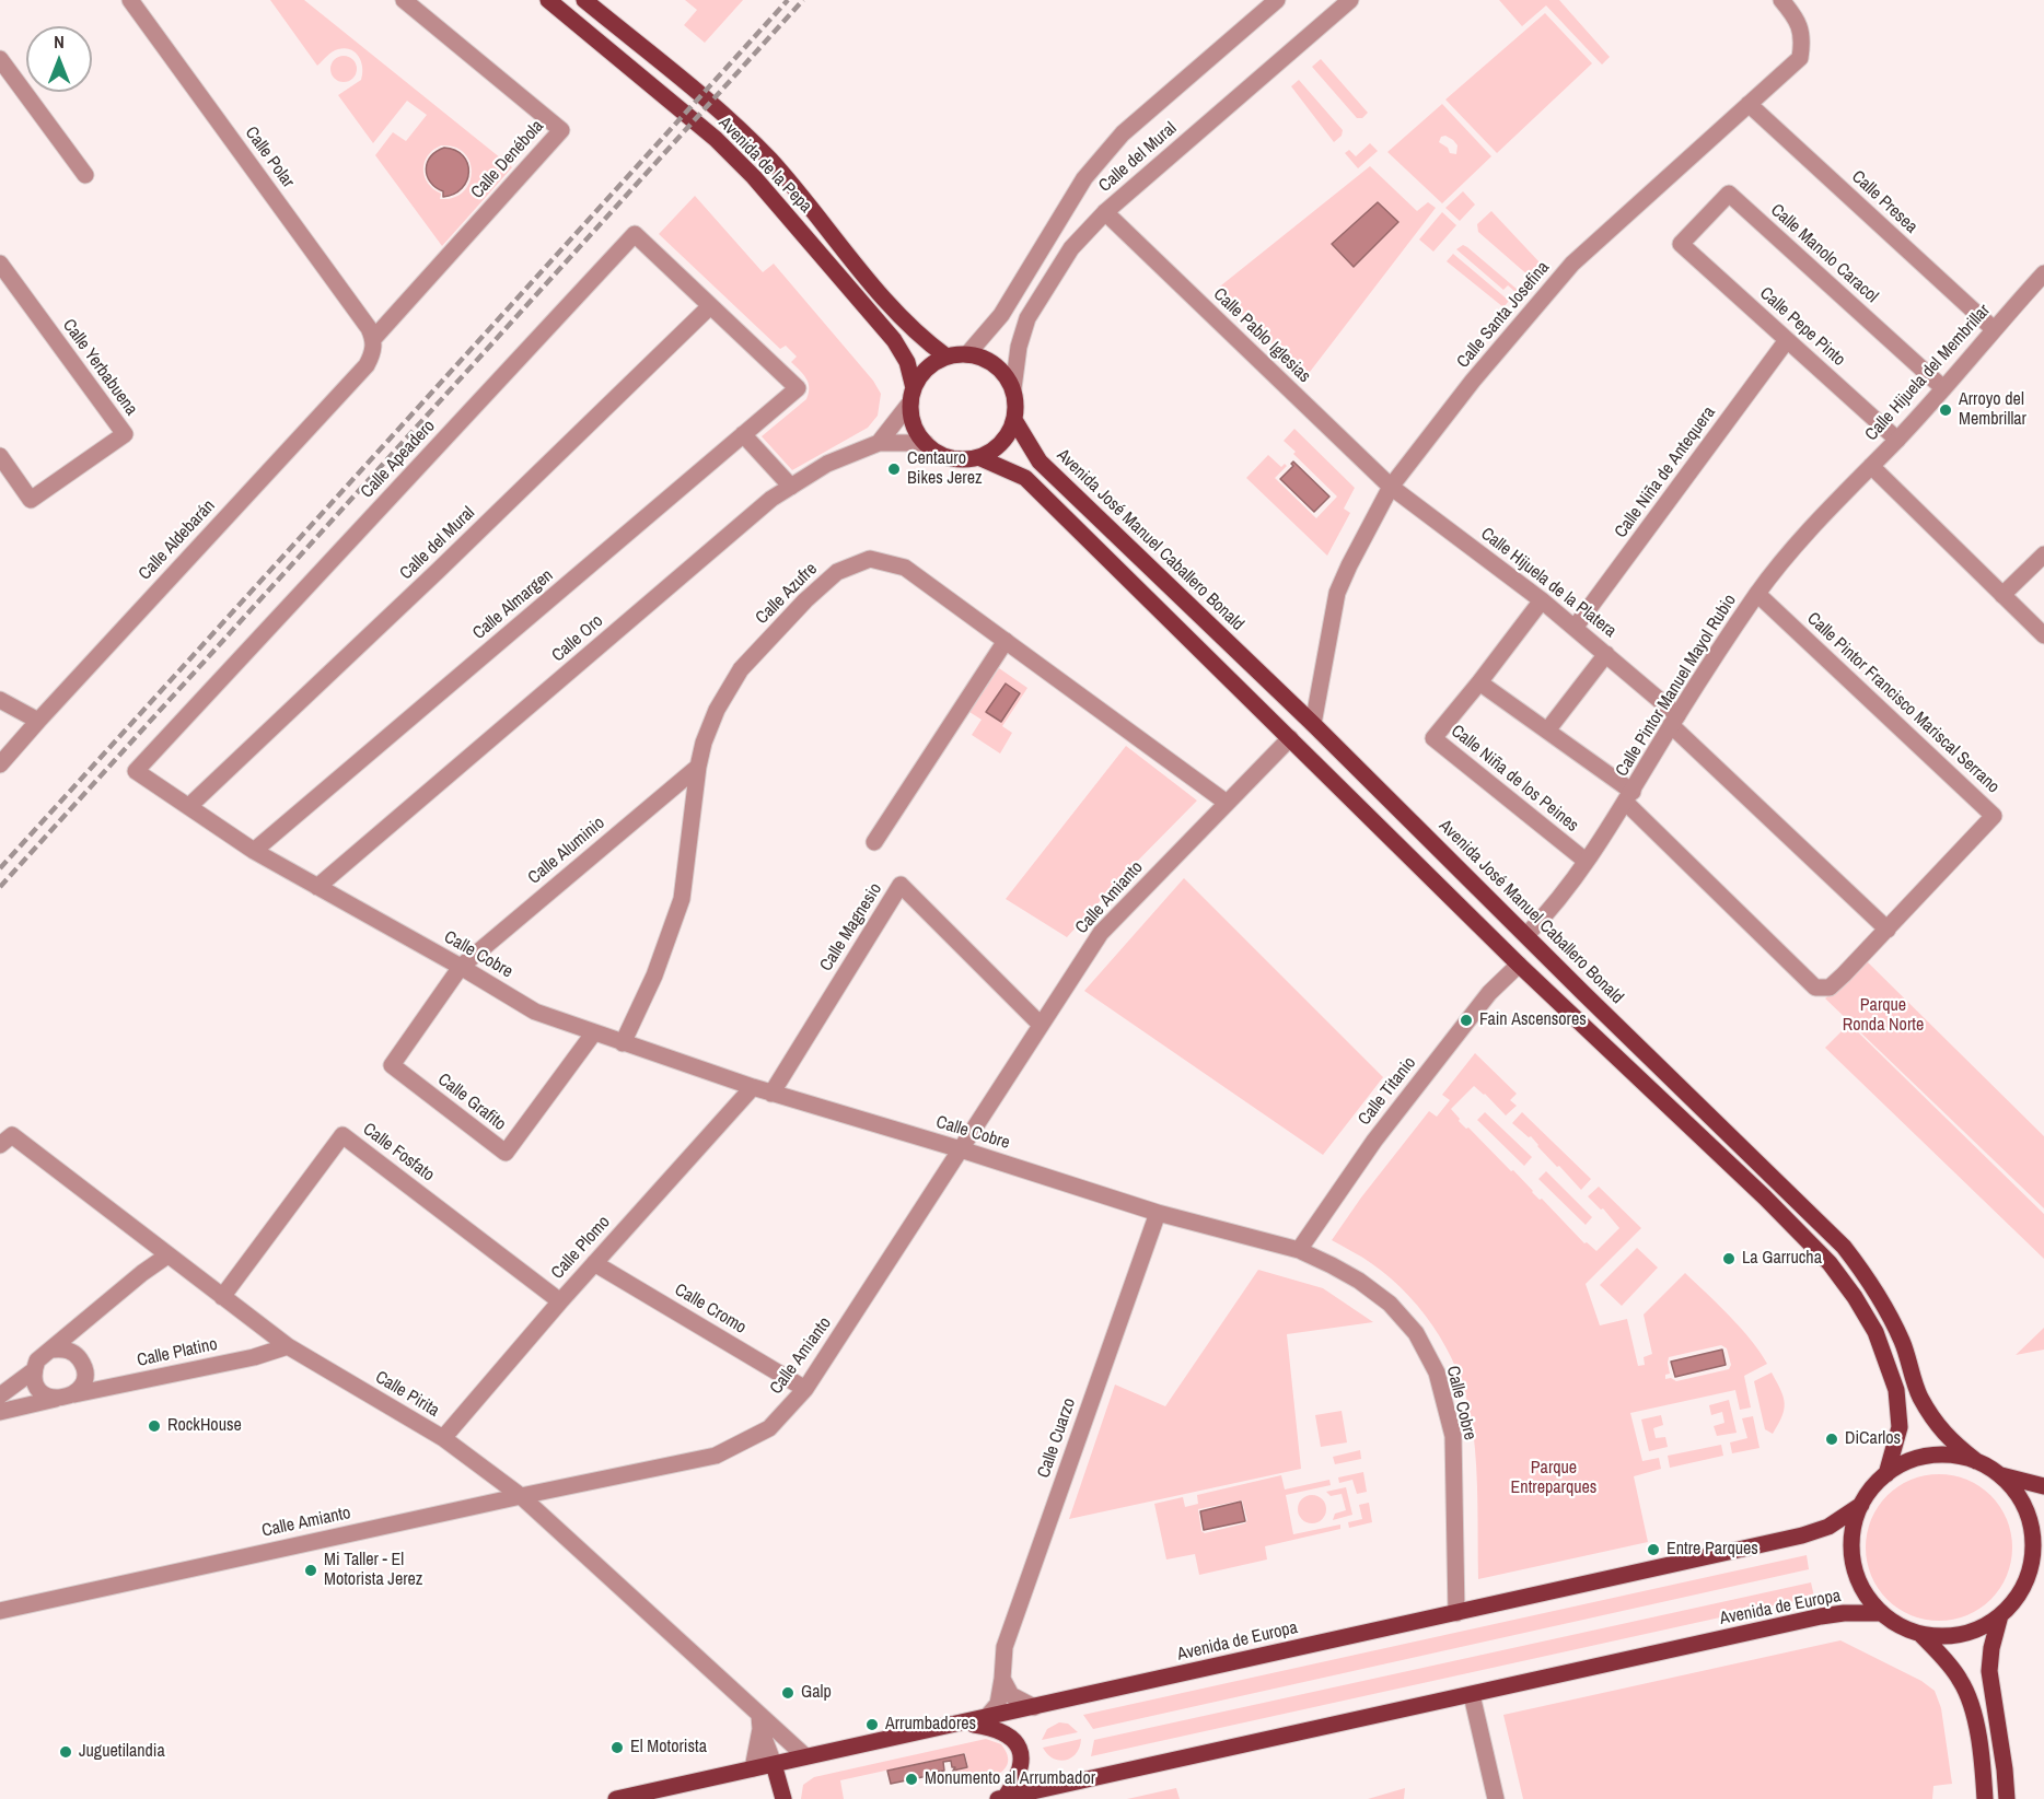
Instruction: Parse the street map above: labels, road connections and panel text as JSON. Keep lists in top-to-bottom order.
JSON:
{
  "streets": {
    "main road": ["Avenida de la Pepa", "Avenida José Manuel Caballero Bonald", "Avenida de Europa"],
    "street": [
      "Calle Polar",
      "Calle del Mural",
      "Calle Denébola",
      "Calle Presea",
      "Calle Manolo Caracol",
      "Calle Santa Josefina",
      "Calle Pepe Pinto",
      "Calle Pablo Iglesias",
      "Calle Yerbabuena",
      "Calle Hijuela del Membrillar",
      "Calle Apeadero",
      "Calle Niña de Antequera",
      "Calle Aldebarán",
      "Calle Hijuela de la Platera",
      "Calle Azufre",
      "Calle Almargen",
      "Calle Oro",
      "Calle Pintor Manuel Mayol Rubio",
      "Calle Pintor Francisco Mariscal Serrano",
      "Calle Niña de los Peines",
      "Calle Aluminio",
      "Calle Amianto",
      "Calle Magnesio",
      "Calle Cobre",
      "Calle Titanio",
      "Calle Grafito",
      "Calle Fosfato",
      "Calle Plomo",
      "Calle Cromo",
      "Calle Platino",
      "Calle Pirita",
      "Calle Cuarzo"
    ]
  },
  "crossings": [
    ["Calle Polar", "Calle Denébola"],
    ["Calle Polar", "Calle Aldebarán"],
    ["Calle del Mural", "Avenida de la Pepa"],
    ["Calle del Mural", "Calle Pablo Iglesias"],
    ["Calle del Mural", "Calle Apeadero"],
    ["Calle del Mural", "Avenida José Manuel Caballero Bonald"],
    ["Calle del Mural", "Calle Oro"],
    ["Calle Denébola", "Calle Aldebarán"],
    ["Avenida de la Pepa", "Avenida José Manuel Caballero Bonald"],
    ["Avenida de la Pepa", "Calle Oro"],
    ["Calle Presea", "Calle Santa Josefina"],
    ["Calle Presea", "Calle Hijuela del Membrillar"],
    ["Calle Manolo Caracol", "Calle Pepe Pinto"],
    ["Calle Manolo Caracol", "Calle Hijuela del Membrillar"],
    ["Calle Santa Josefina", "Calle Pablo Iglesias"],
    ["Calle Santa Josefina", "Avenida José Manuel Caballero Bonald"],
    ["Calle Santa Josefina", "Calle Hijuela de la Platera"],
    ["Calle Pepe Pinto", "Calle Hijuela del Membrillar"],
    ["Calle Pepe Pinto", "Calle Niña de Antequera"],
    ["Calle Pablo Iglesias", "Calle Hijuela de la Platera"],
    ["Calle Hijuela del Membrillar", "Calle Pintor Manuel Mayol Rubio"],
    ["Calle Apeadero", "Calle Almargen"],
    ["Calle Apeadero", "Calle Cobre"],
    ["Calle Niña de Antequera", "Calle Hijuela de la Platera"],
    ["Avenida José Manuel Caballero Bonald", "Calle Oro"],
    ["Avenida José Manuel Caballero Bonald", "Calle Pintor Manuel Mayol Rubio"],
    ["Avenida José Manuel Caballero Bonald", "Avenida de Europa"],
    ["Calle Hijuela de la Platera", "Calle Pintor Manuel Mayol Rubio"],
    ["Calle Hijuela de la Platera", "Calle Niña de los Peines"],
    ["Calle Azufre", "Calle Aluminio"],
    ["Calle Azufre", "Calle Amianto"],
    ["Calle Azufre", "Calle Cobre"],
    ["Calle Almargen", "Calle Cobre"],
    ["Calle Oro", "Calle Cobre"],
    ["Calle Pintor Manuel Mayol Rubio", "Calle Pintor Francisco Mariscal Serrano"],
    ["Calle Pintor Manuel Mayol Rubio", "Calle Niña de los Peines"],
    ["Calle Pintor Francisco Mariscal Serrano", "Calle Niña de los Peines"],
    ["Calle Aluminio", "Calle Cobre"],
    ["Calle Aluminio", "Calle Grafito"],
    ["Calle Amianto", "Calle Magnesio"],
    ["Calle Amianto", "Calle Cobre"],
    ["Calle Amianto", "Calle Cromo"],
    ["Calle Amianto", "Calle Pirita"],
    ["Calle Magnesio", "Calle Cobre"],
    ["Calle Cobre", "Calle Titanio"],
    ["Calle Cobre", "Calle Grafito"],
    ["Calle Cobre", "Calle Plomo"],
    ["Calle Cobre", "Calle Cuarzo"],
    ["Calle Cobre", "Avenida de Europa"],
    ["Calle Fosfato", "Calle Plomo"],
    ["Calle Fosfato", "Calle Pirita"],
    ["Calle Plomo", "Calle Cromo"],
    ["Calle Plomo", "Calle Pirita"],
    ["Calle Platino", "Calle Pirita"],
    ["Calle Pirita", "Avenida de Europa"],
    ["Calle Cuarzo", "Avenida de Europa"]
  ],
  "parks": ["Parque Ronda Norte", "Parque Entreparques"],
  "places": [
    "Arroyo del Membrillar",
    "Centauro Bikes Jerez",
    "Fain Ascensores",
    "La Garrucha",
    "RockHouse",
    "DiCarlos",
    "Entre Parques",
    "Mi Taller - El Motorista Jerez",
    "Galp",
    "Arrumbadores",
    "El Motorista",
    "Juguetilandia",
    "Monumento al Arrumbador"
  ],
  "north": "top"
}
